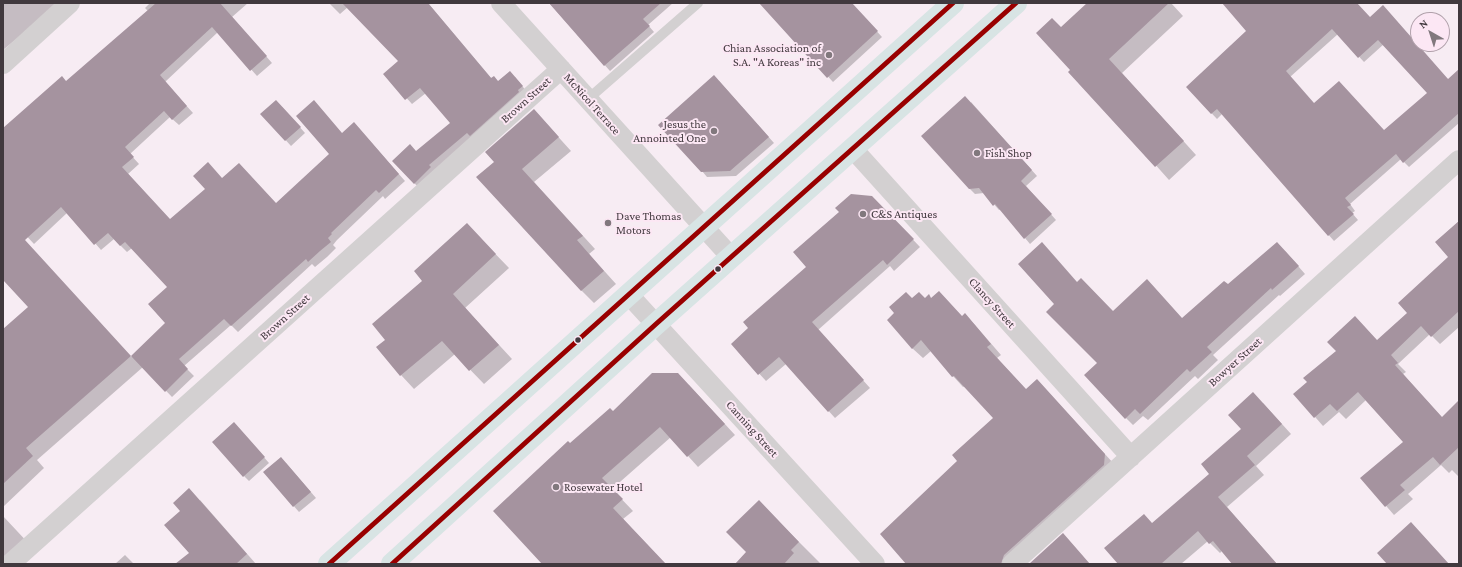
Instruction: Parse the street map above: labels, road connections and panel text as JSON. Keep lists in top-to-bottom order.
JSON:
{
  "streets": {
    "street": [
      "Brown Street",
      "McNicol Terrace",
      "Clancy Street",
      "Bowyer Street",
      "Canning Street"
    ]
  },
  "crossings": [
    ["Brown Street", "McNicol Terrace"],
    ["Clancy Street", "Bowyer Street"]
  ],
  "places": [
    "Chian Association of S.A. \"A Koreas\" inc",
    "Jesus the Annointed One",
    "Fish Shop",
    "C&S Antiques",
    "Dave Thomas Motors",
    "Rosewater Hotel"
  ],
  "north": "top left"
}
